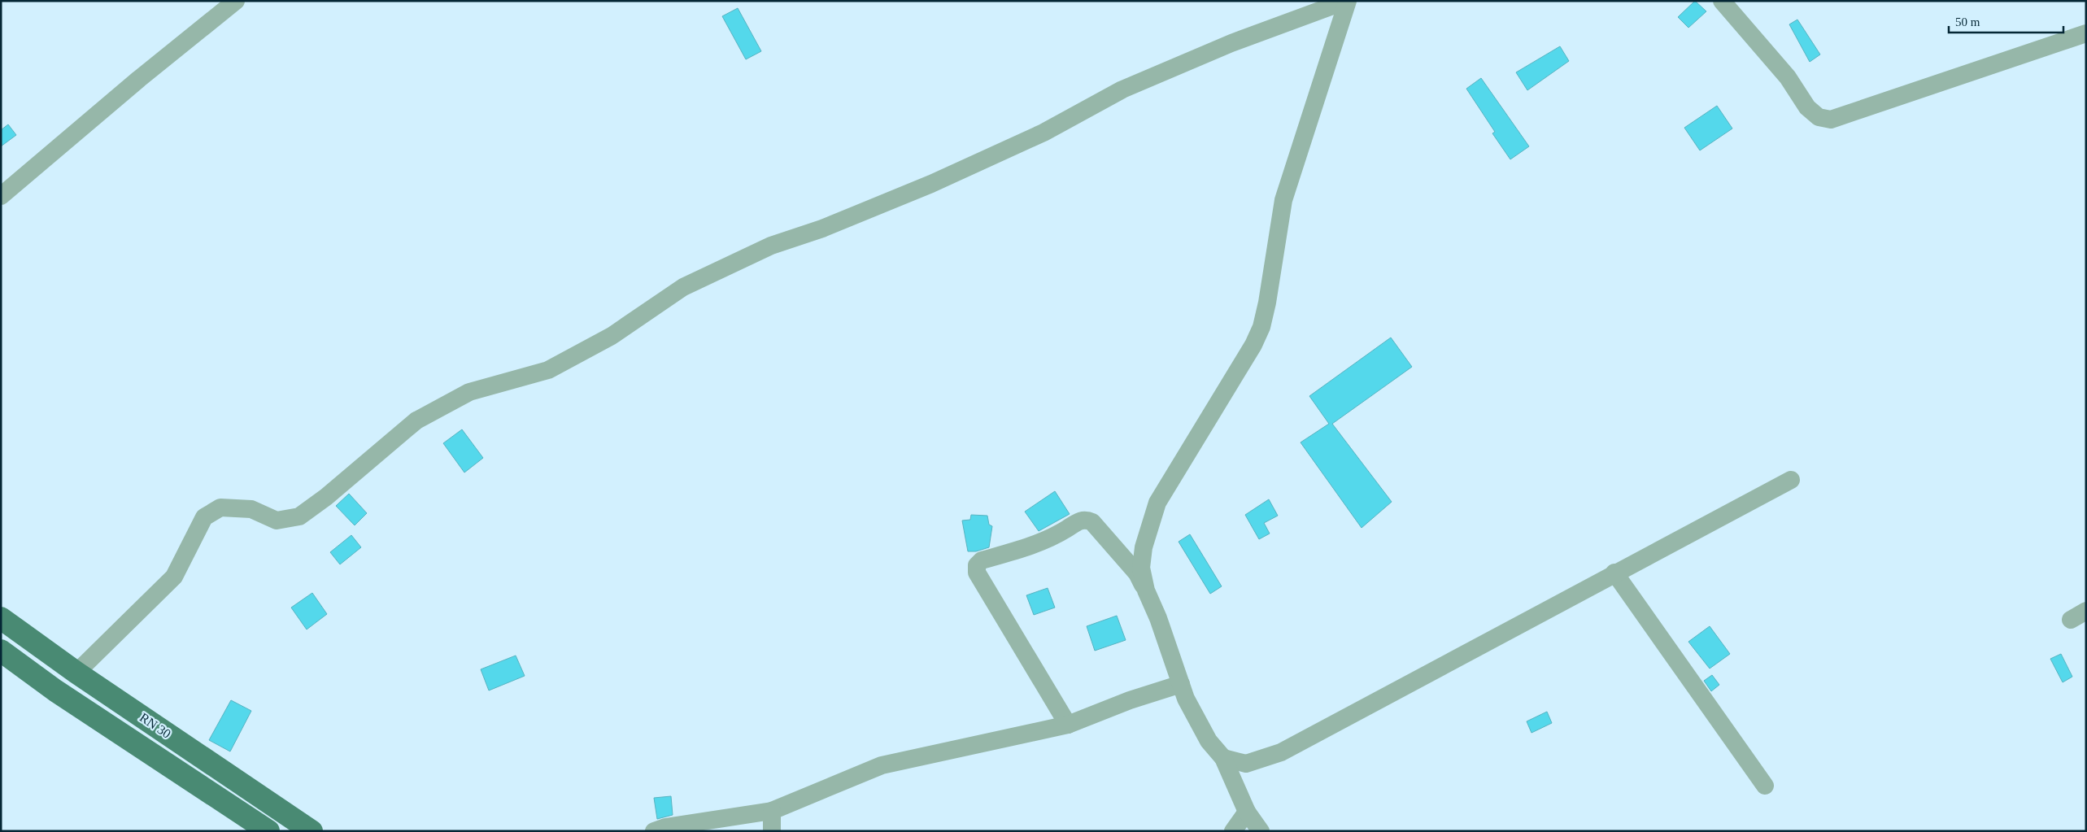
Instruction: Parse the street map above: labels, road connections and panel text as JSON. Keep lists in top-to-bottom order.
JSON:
{
  "streets": {
    "main road": ["RN 30"]
  },
  "scale_bar": "50 m"
}
